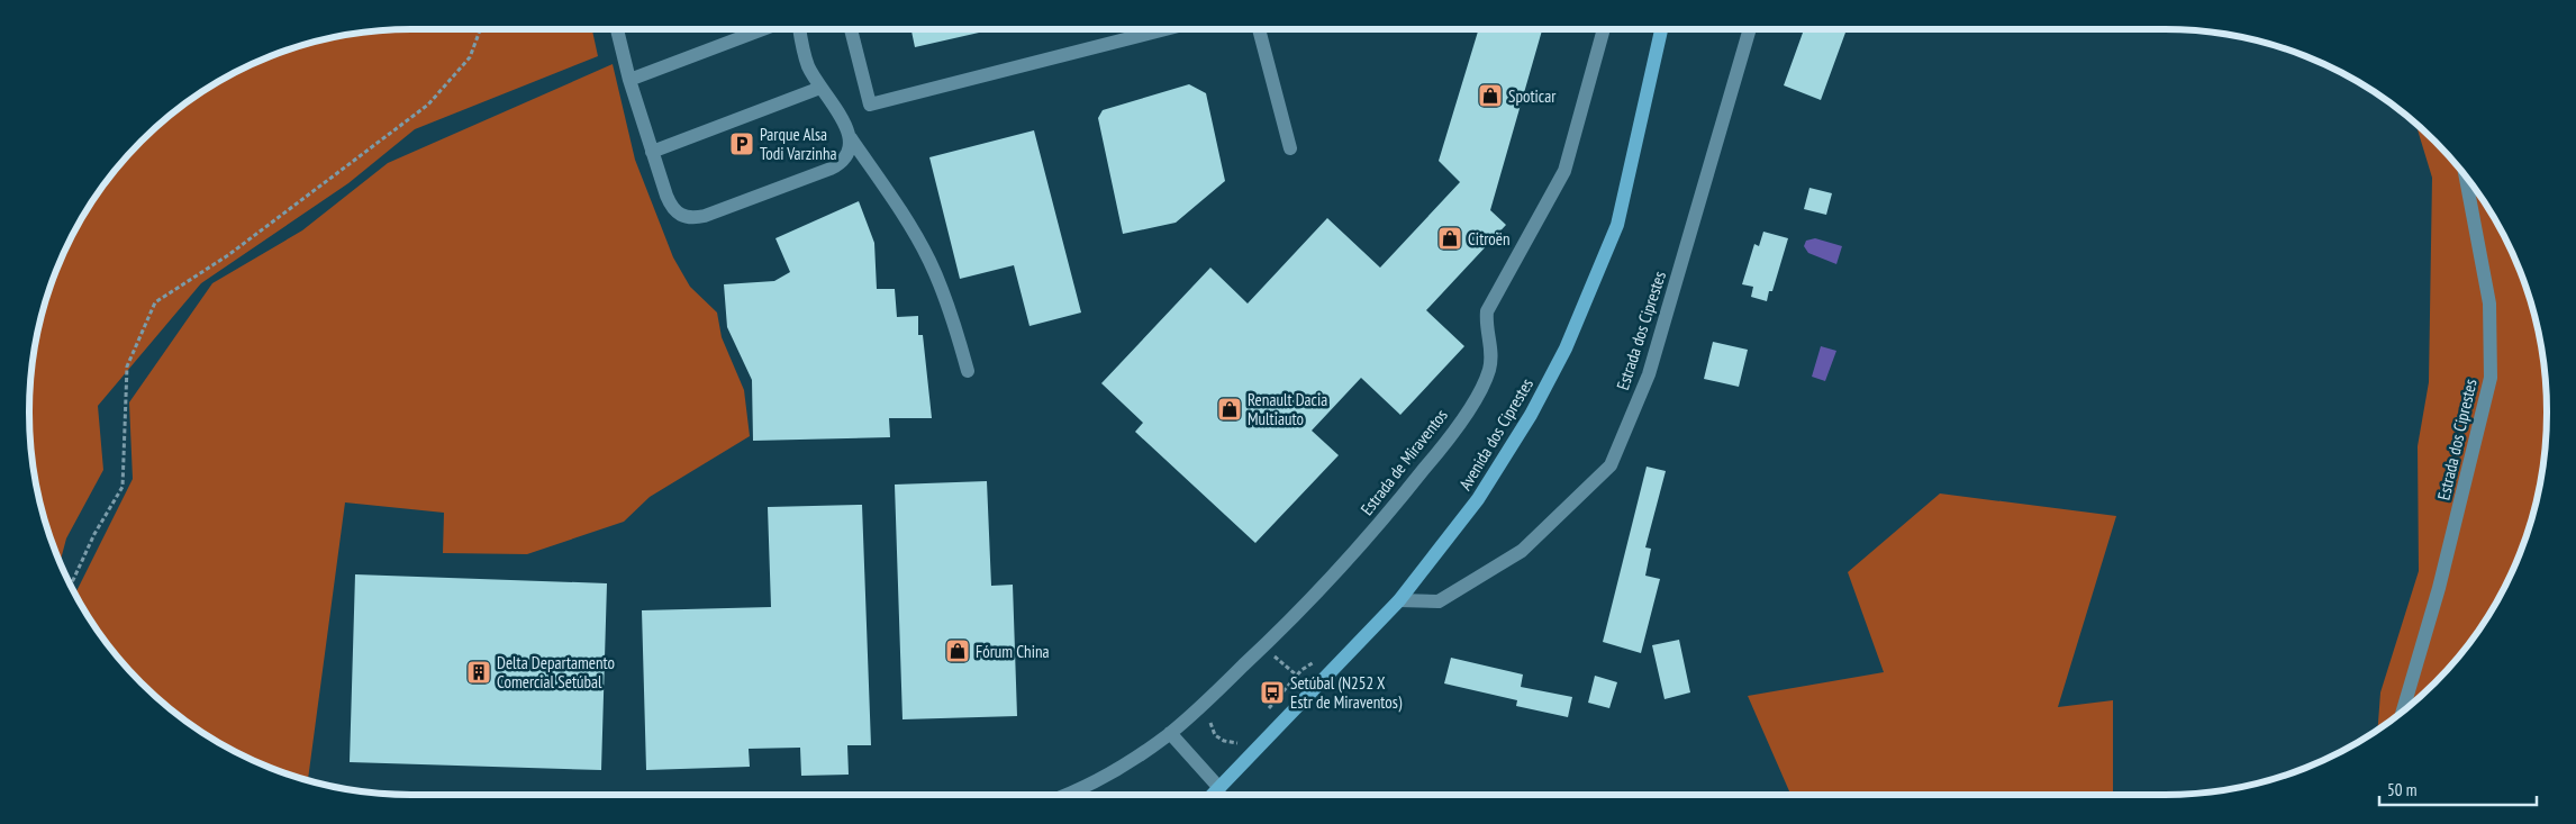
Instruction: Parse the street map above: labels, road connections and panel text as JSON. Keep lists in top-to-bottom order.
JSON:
{
  "streets": {
    "main road": ["Avenida dos Ciprestes"],
    "street": ["Estrada dos Ciprestes", "Estrada de Miraventos"]
  },
  "crossings": [
    ["Estrada dos Ciprestes", "Avenida dos Ciprestes"]
  ],
  "places": {
    "shop": [
      "Spoticar",
      "Citroën",
      "Renault Dacia Multiauto",
      "Fórum China"
    ],
    "parking": ["Parque Alsa Todi Varzinha"],
    "building": ["Delta Departamento Comercial Setúbal"],
    "bus stop": ["Setúbal (N252 X Estr de Miraventos)"]
  },
  "scale_bar": "50 m"
}
